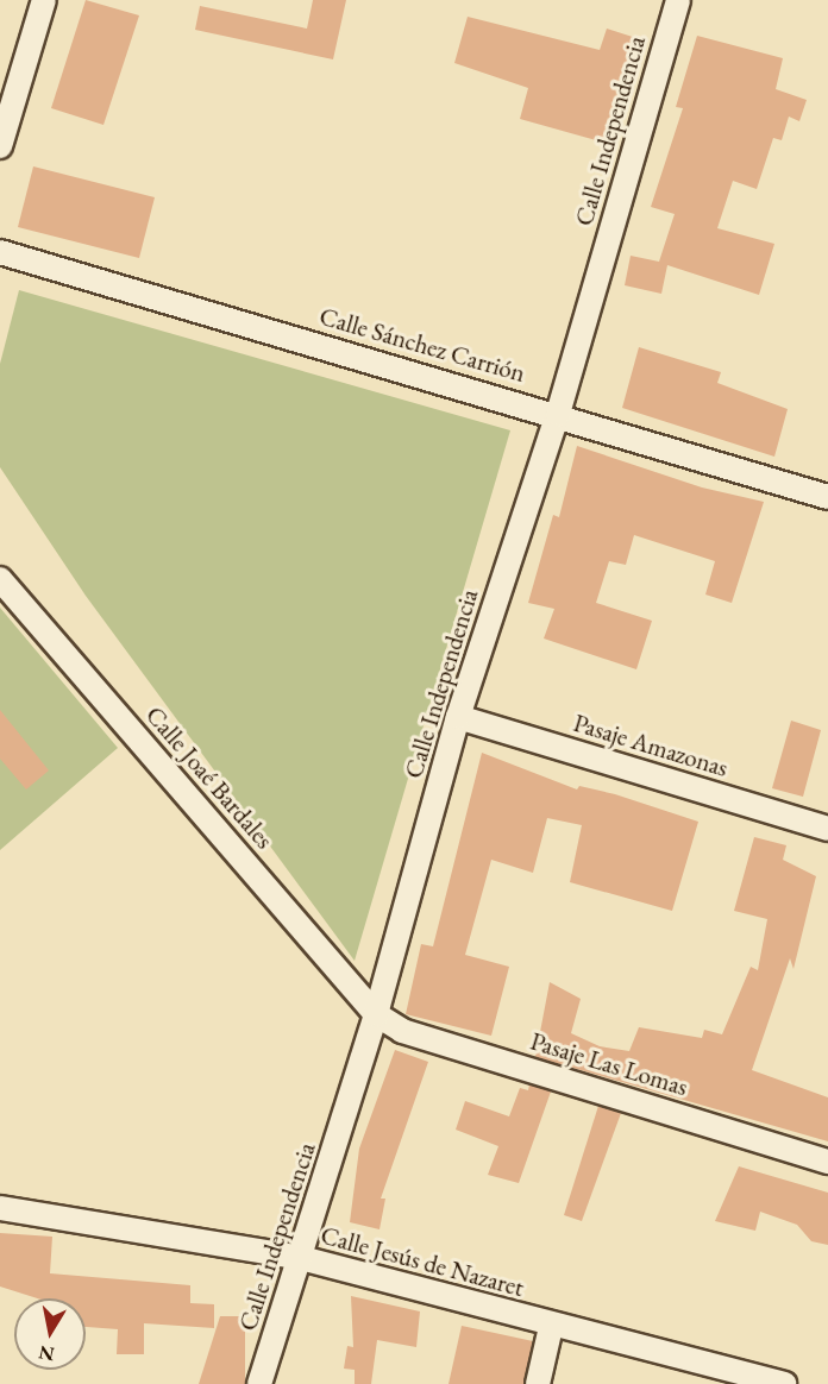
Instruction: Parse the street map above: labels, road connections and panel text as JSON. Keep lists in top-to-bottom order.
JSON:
{
  "streets": {
    "street": [
      "Calle Independencia",
      "Calle Sánchez Carrión",
      "Pasaje Amazonas",
      "Calle Joaé Bardales",
      "Pasaje Las Lomas",
      "Calle Jesús de Nazaret"
    ]
  },
  "crossings": [
    ["Calle Independencia", "Calle Sánchez Carrión"],
    ["Calle Independencia", "Pasaje Amazonas"],
    ["Calle Independencia", "Calle Joaé Bardales"],
    ["Calle Independencia", "Pasaje Las Lomas"],
    ["Calle Independencia", "Calle Jesús de Nazaret"],
    ["Calle Joaé Bardales", "Pasaje Las Lomas"]
  ],
  "north": "bottom"
}
